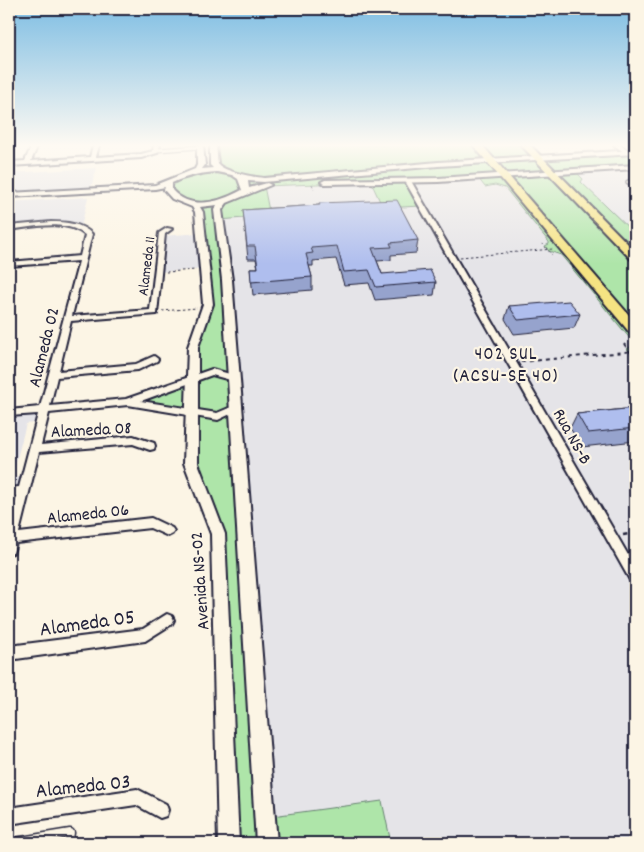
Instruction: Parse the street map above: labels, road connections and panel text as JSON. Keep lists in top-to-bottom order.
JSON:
{
  "streets": {
    "street": [
      "Alameda 11",
      "Alameda 02",
      "Alameda 08",
      "Rua NS-B",
      "Alameda 06",
      "Avenida NS-02",
      "Alameda 05",
      "Alameda 03"
    ]
  },
  "crossings": [
    ["Alameda 11", "Alameda 02"],
    ["Alameda 02", "Alameda 08"],
    ["Alameda 02", "Alameda 06"]
  ],
  "districts": ["402 SUL (ACSU-SE 40)"]
}
